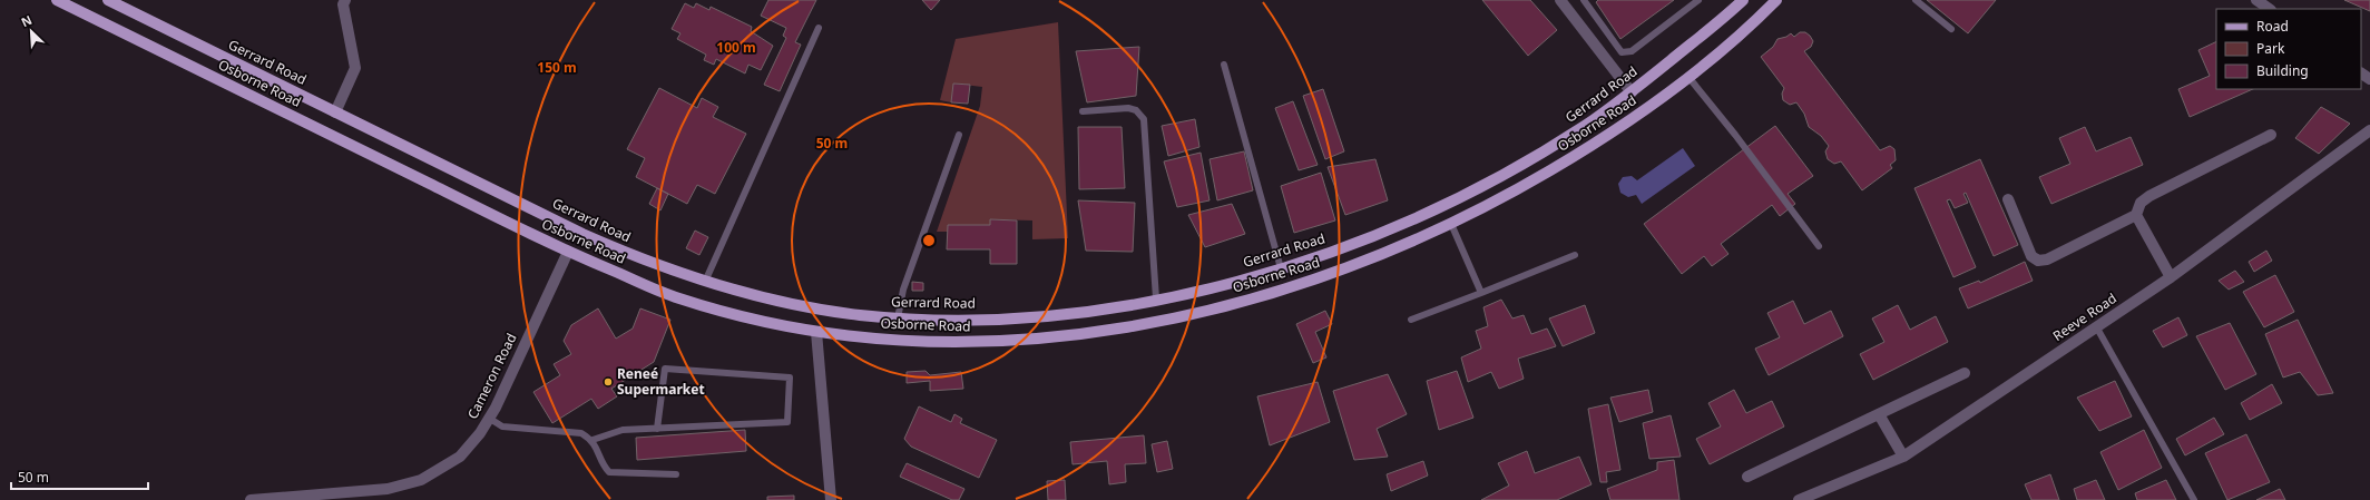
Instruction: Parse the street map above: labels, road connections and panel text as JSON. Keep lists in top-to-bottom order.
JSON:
{
  "streets": {
    "main road": ["Gerrard Road", "Osborne Road"],
    "street": ["Reeve Road", "Cameron Road"]
  },
  "crossings": [
    ["Osborne Road", "Cameron Road"]
  ],
  "places": ["Reneé Supermarket"],
  "legend": ["Road", "Park", "Building"],
  "scale_bar": "50 m",
  "north": "top left",
  "rings": ["100 m", "150 m", "50 m"]
}
